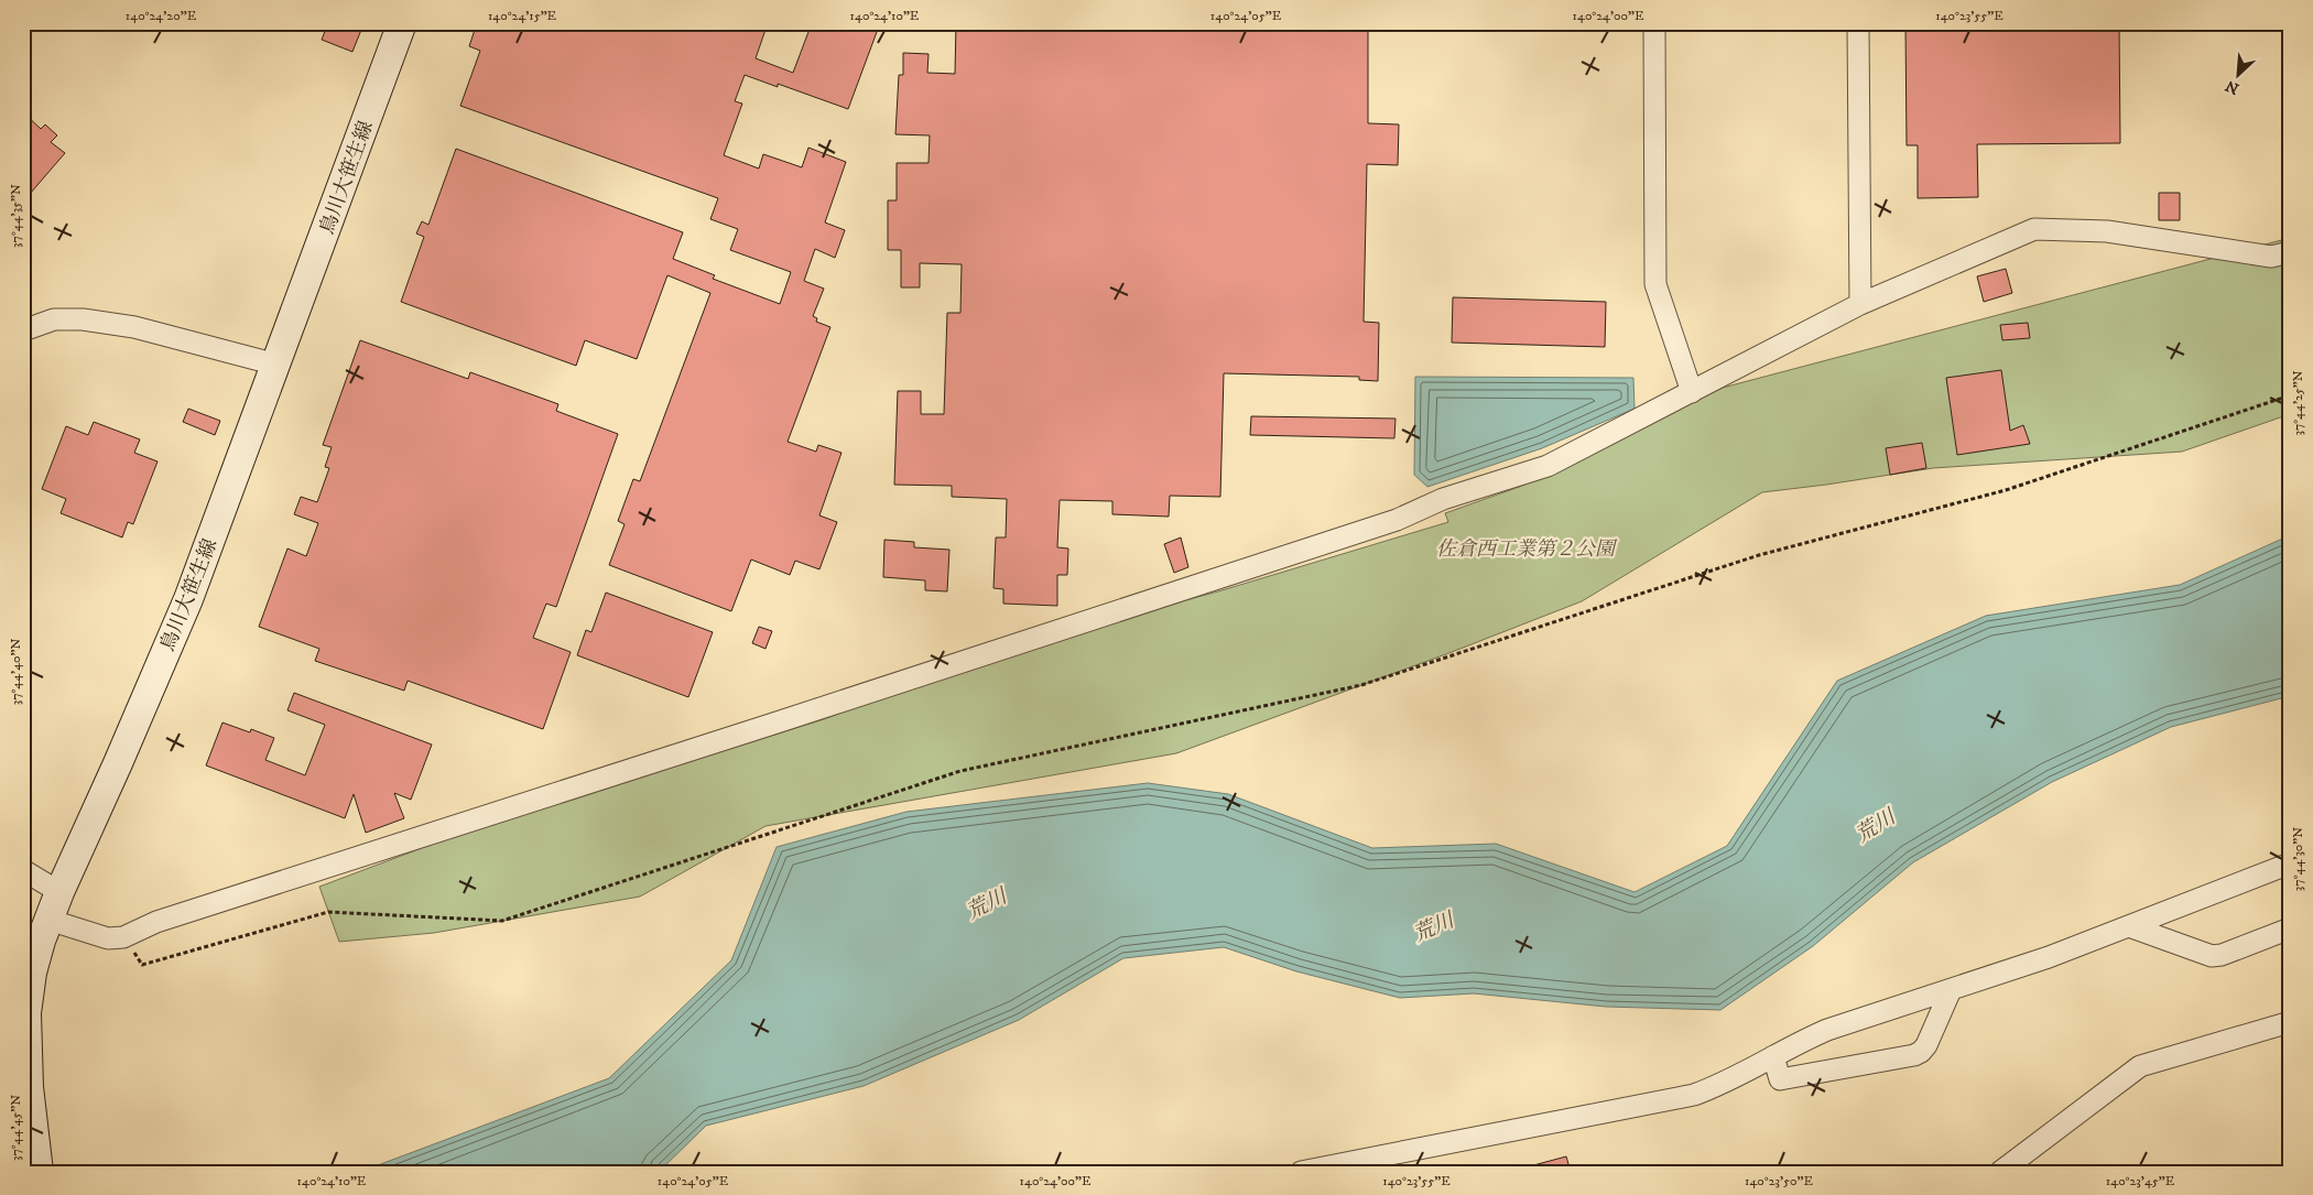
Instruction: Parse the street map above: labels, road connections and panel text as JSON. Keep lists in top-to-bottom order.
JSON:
{
  "streets": {
    "street": ["鳥川大笹生線"]
  },
  "water": ["荒川"],
  "parks": ["佐倉西工業第２公園"],
  "north": "bottom left",
  "coordinates": [
    "140°24'20\"E",
    "140°24'15\"E",
    "140°24'10\"E",
    "140°24'05\"E",
    "140°24'00\"E",
    "140°23'55\"E",
    "37°44'35\"N",
    "37°44'25\"N",
    "37°44'40\"N",
    "37°44'30\"N",
    "37°44'45\"N",
    "140°23'50\"E",
    "140°23'45\"E"
  ]
}
